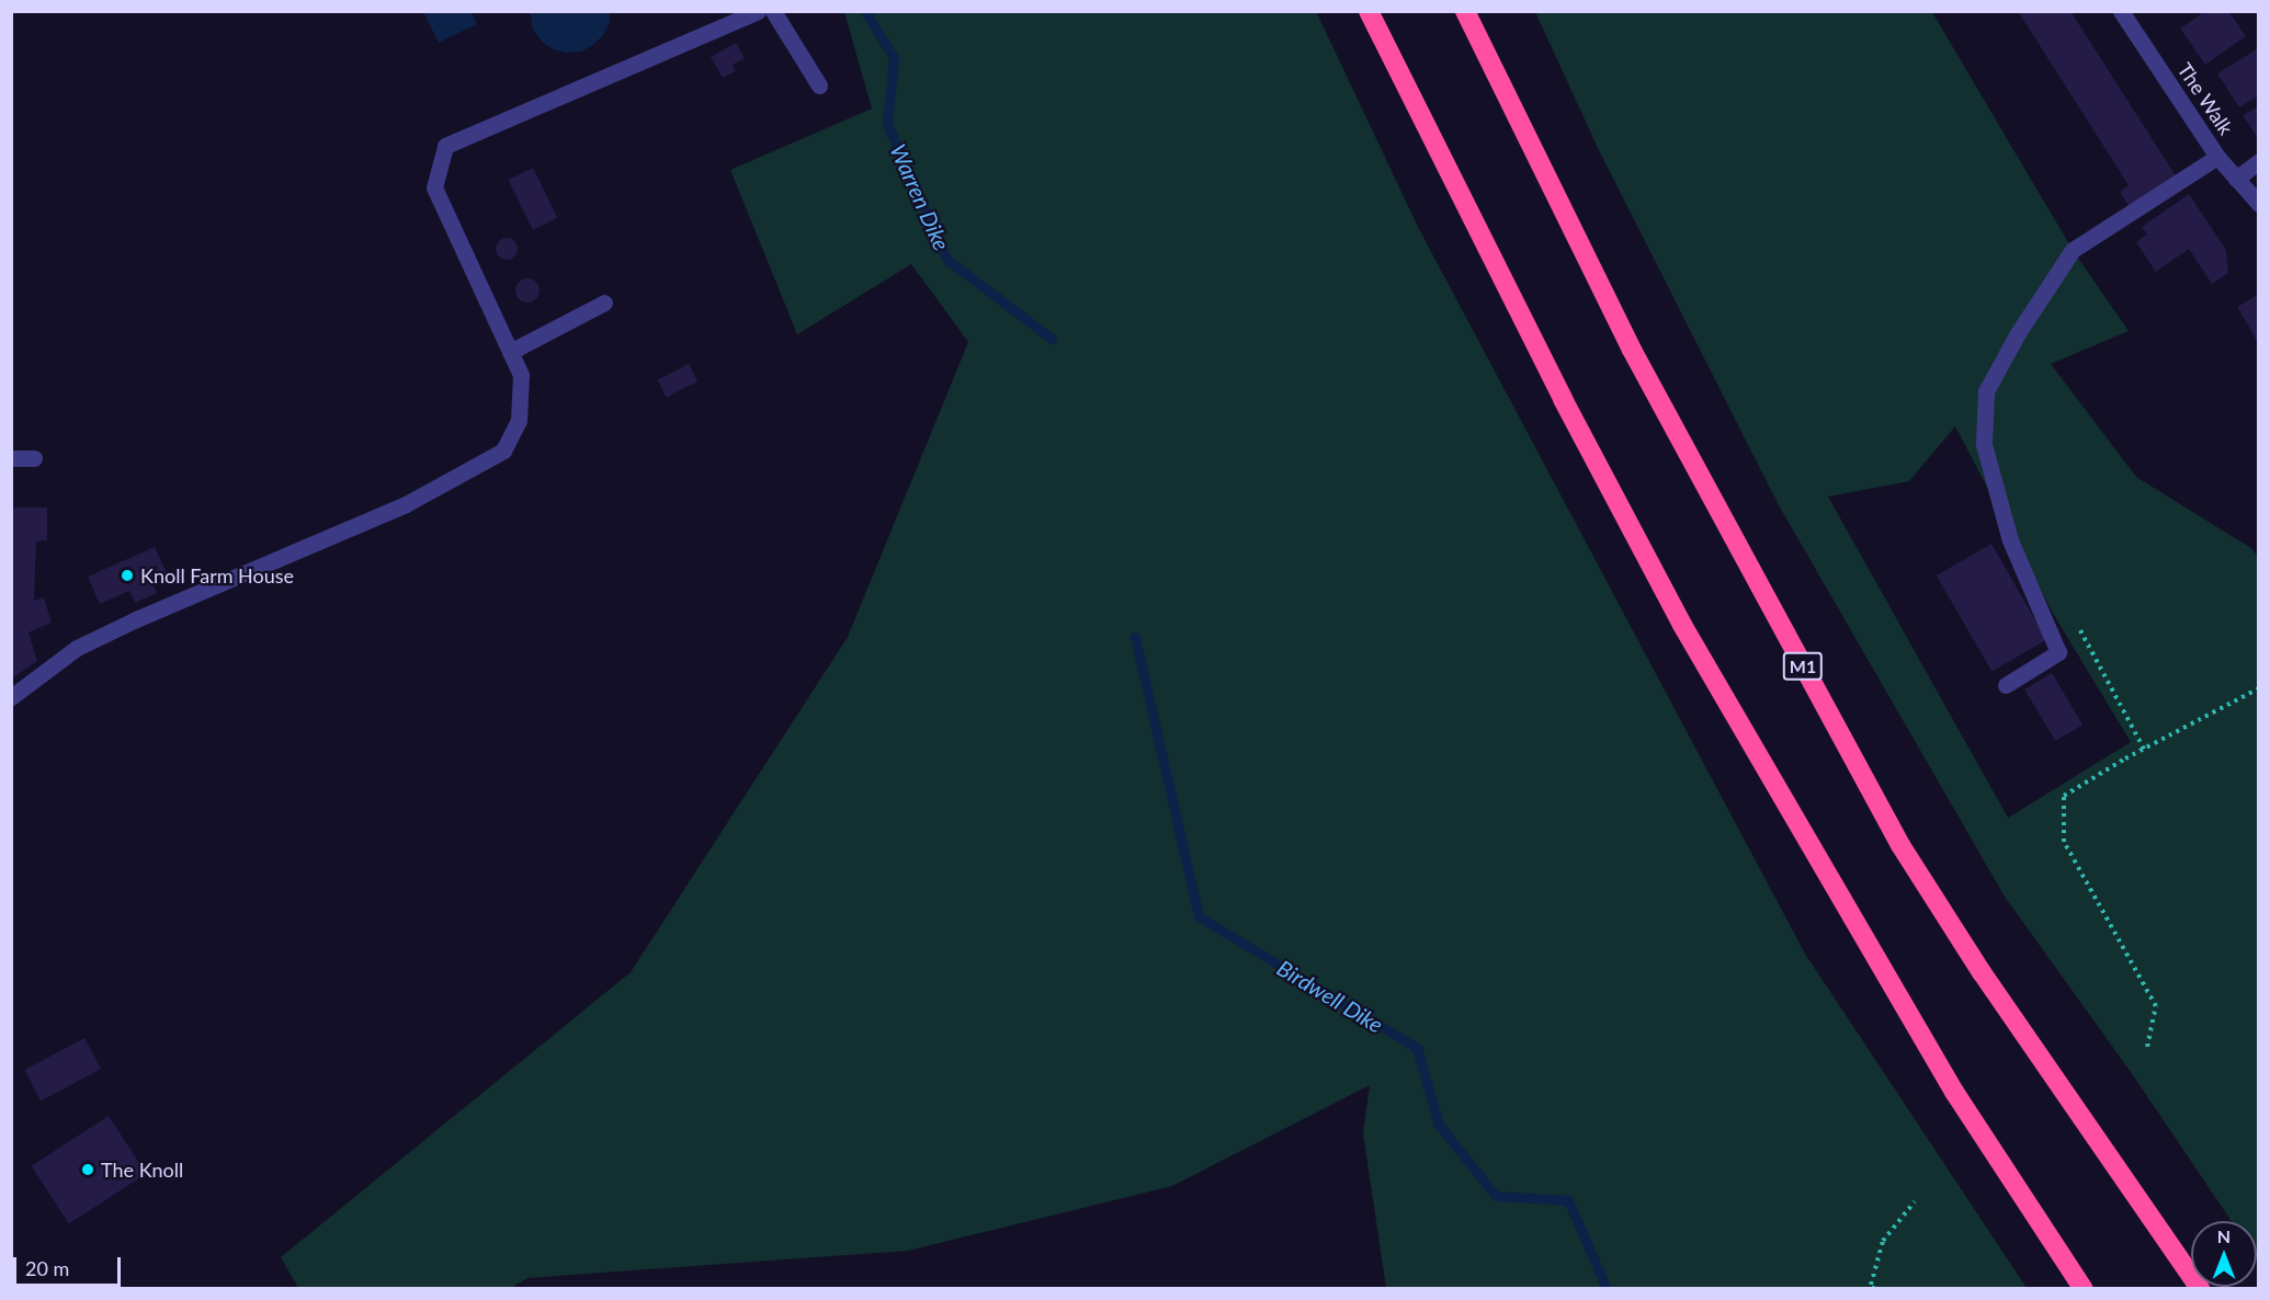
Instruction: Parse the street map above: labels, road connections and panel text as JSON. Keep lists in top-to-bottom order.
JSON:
{
  "streets": {
    "highway": ["M1"],
    "street": ["The Walk"]
  },
  "water": ["Warren Dike", "Birdwell Dike"],
  "places": ["Knoll Farm House", "The Knoll"],
  "scale_bar": "20 m",
  "north": "top"
}
